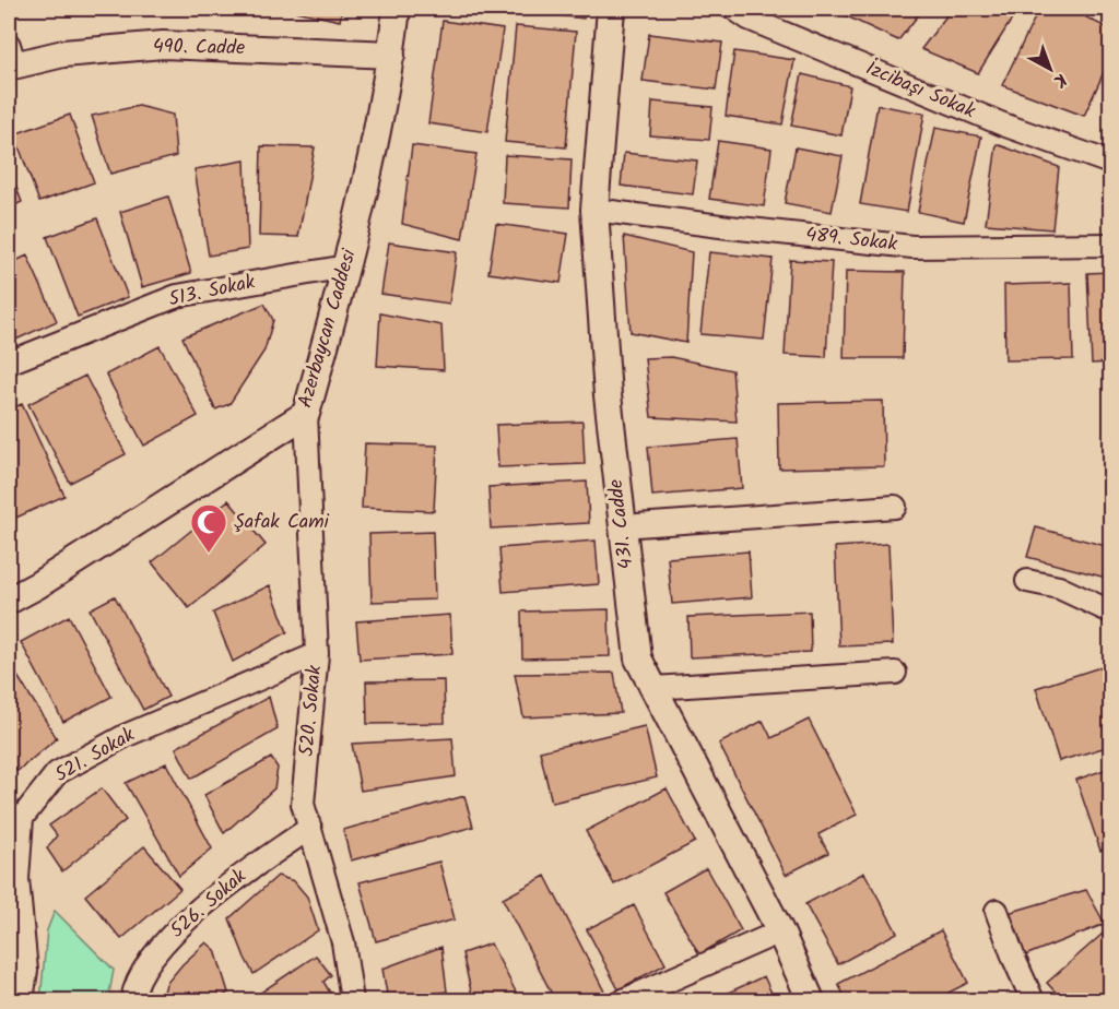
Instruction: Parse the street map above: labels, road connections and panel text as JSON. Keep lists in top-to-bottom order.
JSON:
{
  "streets": {
    "street": [
      "490. Cadde",
      "İzcibaşı Sokak",
      "489. Sokak",
      "513. Sokak",
      "Azerbaycan Caddesi",
      "431. Cadde",
      "520. Sokak",
      "521. Sokak",
      "526. Sokak"
    ]
  },
  "crossings": [
    ["490. Cadde", "Azerbaycan Caddesi"],
    ["489. Sokak", "431. Cadde"],
    ["513. Sokak", "Azerbaycan Caddesi"],
    ["Azerbaycan Caddesi", "520. Sokak"],
    ["520. Sokak", "521. Sokak"],
    ["520. Sokak", "526. Sokak"]
  ],
  "places": {
    "mosque": ["Şafak Cami"]
  },
  "north": "bottom right"
}
